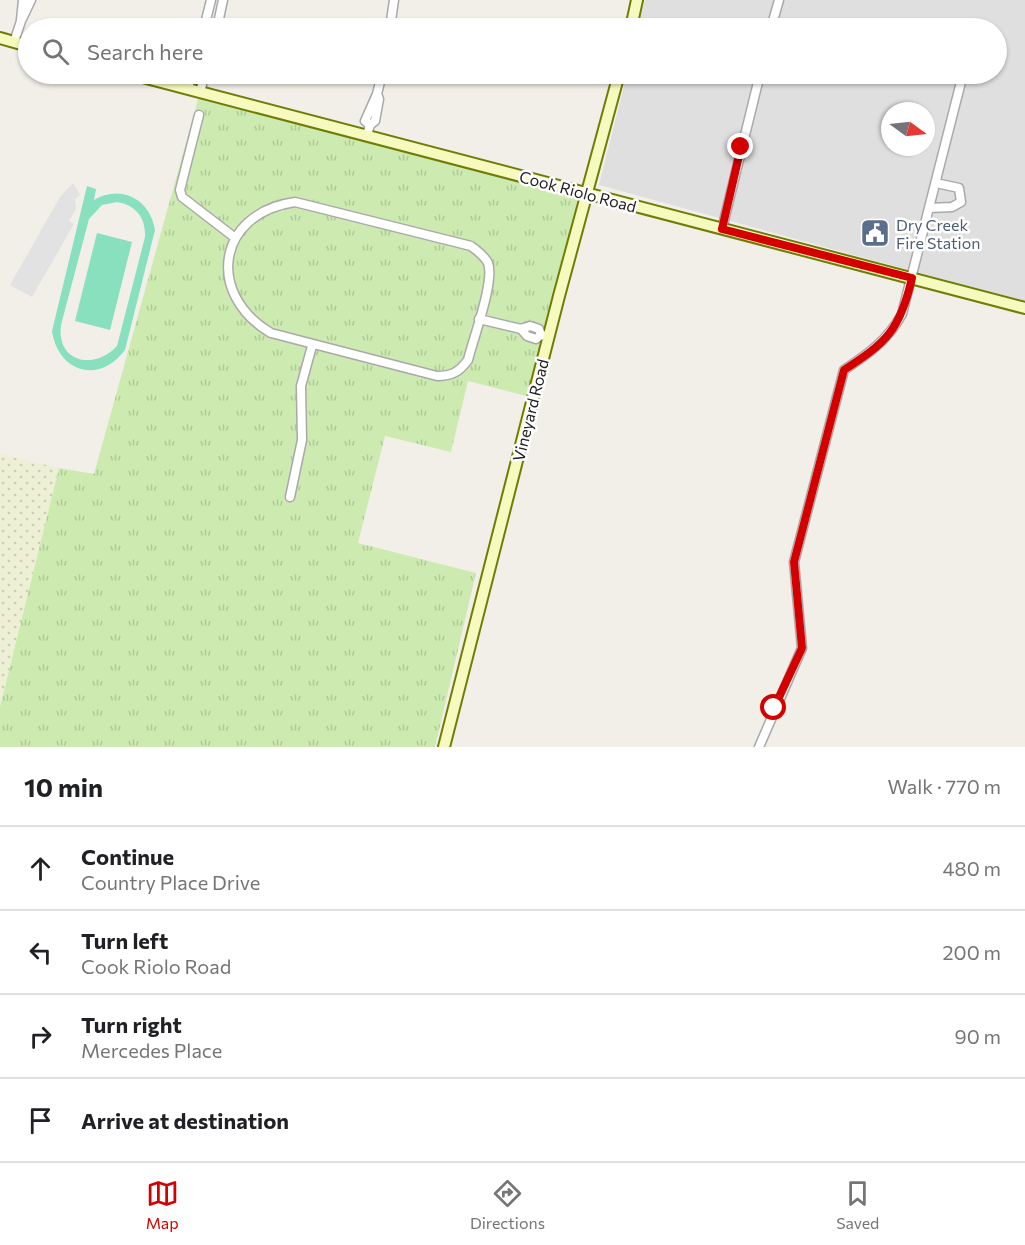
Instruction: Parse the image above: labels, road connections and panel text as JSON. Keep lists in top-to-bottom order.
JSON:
{
  "streets": {
    "street": ["Cook Riolo Road", "Vineyard Road"]
  },
  "crossings": [
    ["Cook Riolo Road", "Vineyard Road"]
  ],
  "places": {
    "public building": ["Dry Creek Fire Station"]
  },
  "north": "right",
  "page": {
    "search": "Search here",
    "heading": ["10 min", "Walk · 770 m"],
    "list": [
      ["Continue", "Country Place Drive", "480 m"],
      ["Turn left", "Cook Riolo Road", "200 m"],
      ["Turn right", "Mercedes Place", "90 m"],
      "Arrive at destination"
    ],
    "nav": ["Map", "Directions", "Saved"]
  }
}
